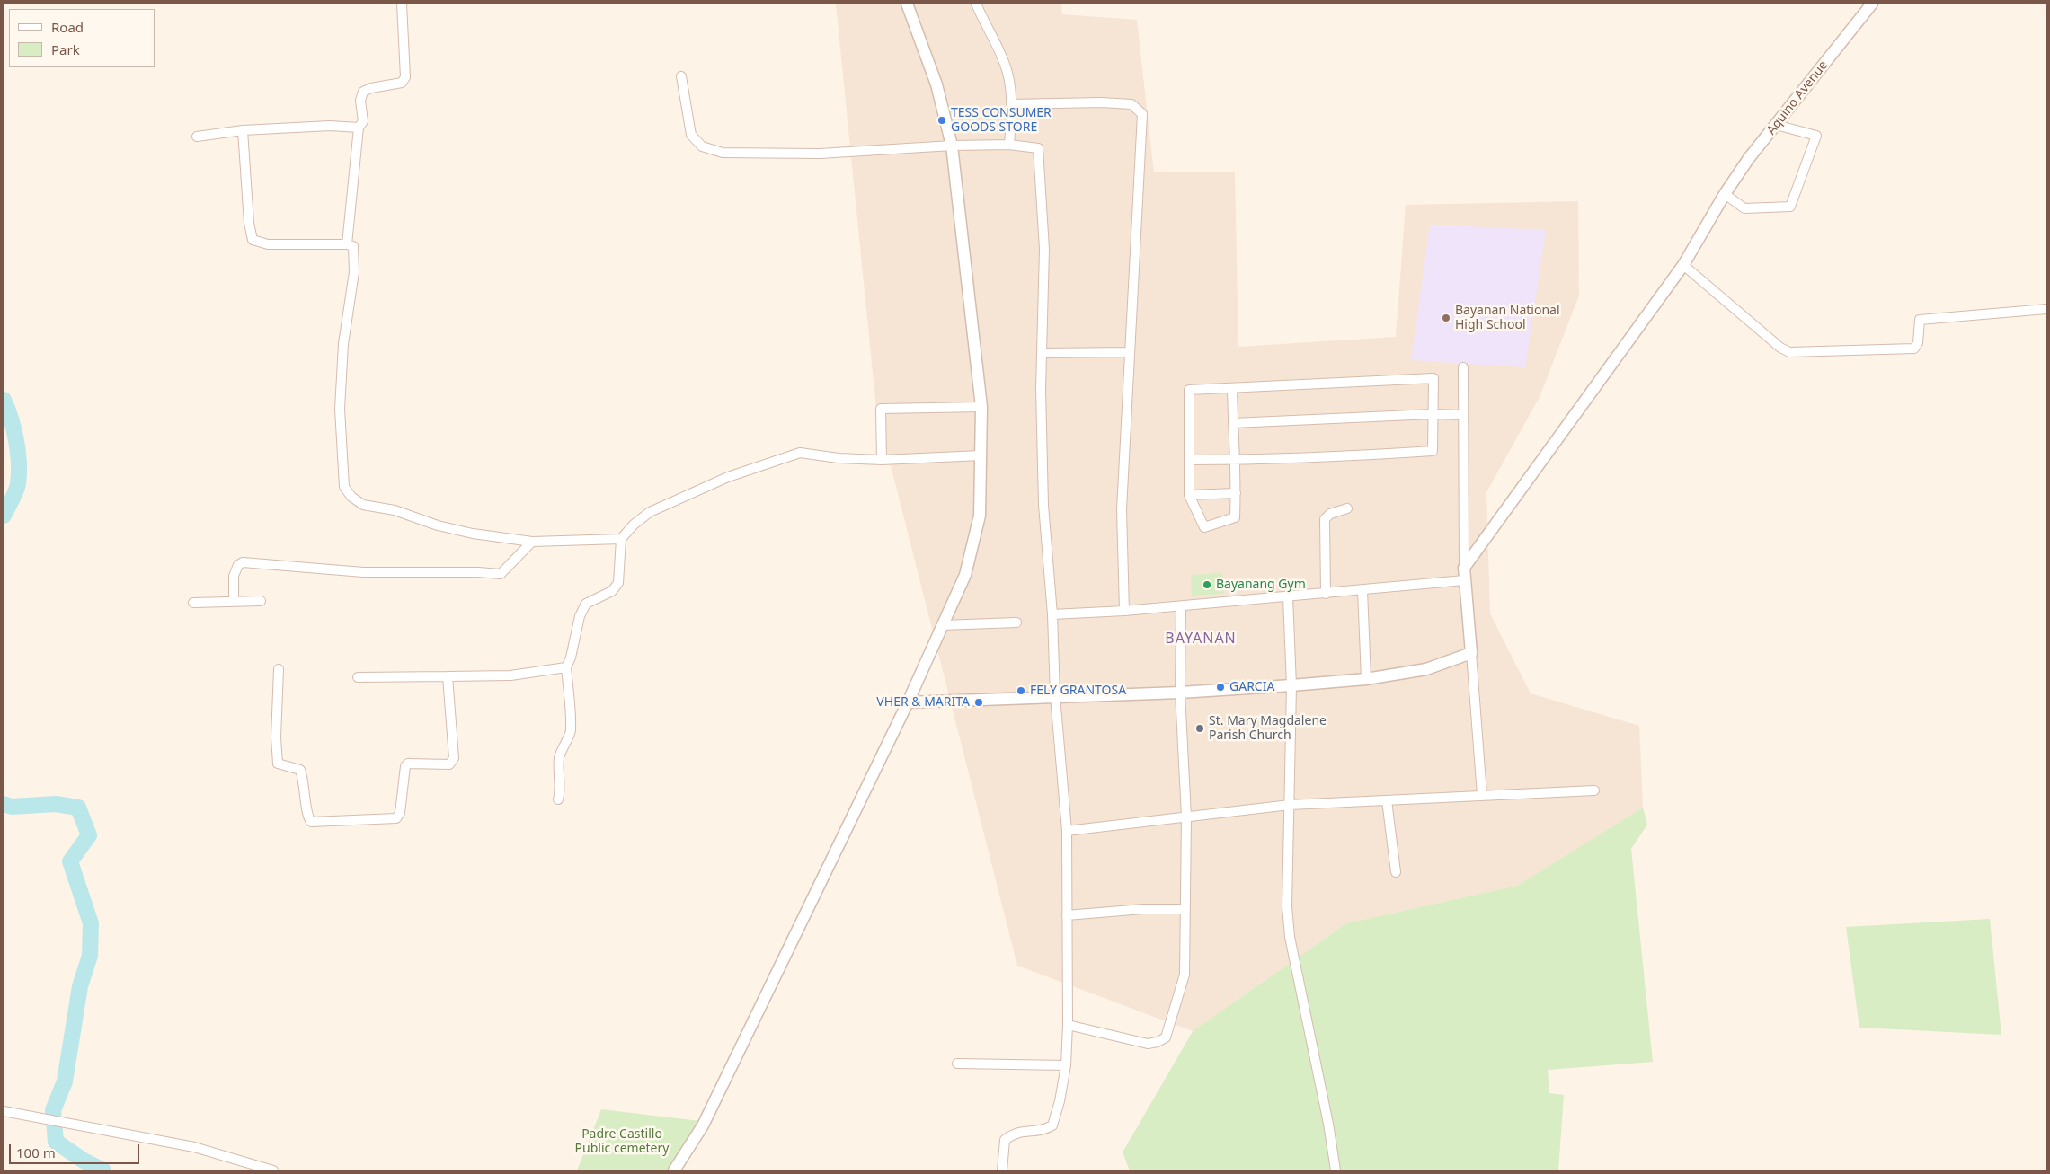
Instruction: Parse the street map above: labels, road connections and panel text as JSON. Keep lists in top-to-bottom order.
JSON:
{
  "streets": {
    "street": ["Aquino Avenue"]
  },
  "districts": ["BAYANAN"],
  "parks": ["Padre Castillo Public cemetery"],
  "places": [
    "TESS CONSUMER GOODS STORE",
    "Bayanan National High School",
    "Bayanang Gym",
    "GARCIA",
    "FELY GRANTOSA",
    "VHER & MARITA",
    "St. Mary Magdalene Parish Church"
  ],
  "legend": ["Road", "Park"],
  "scale_bar": "100 m"
}
